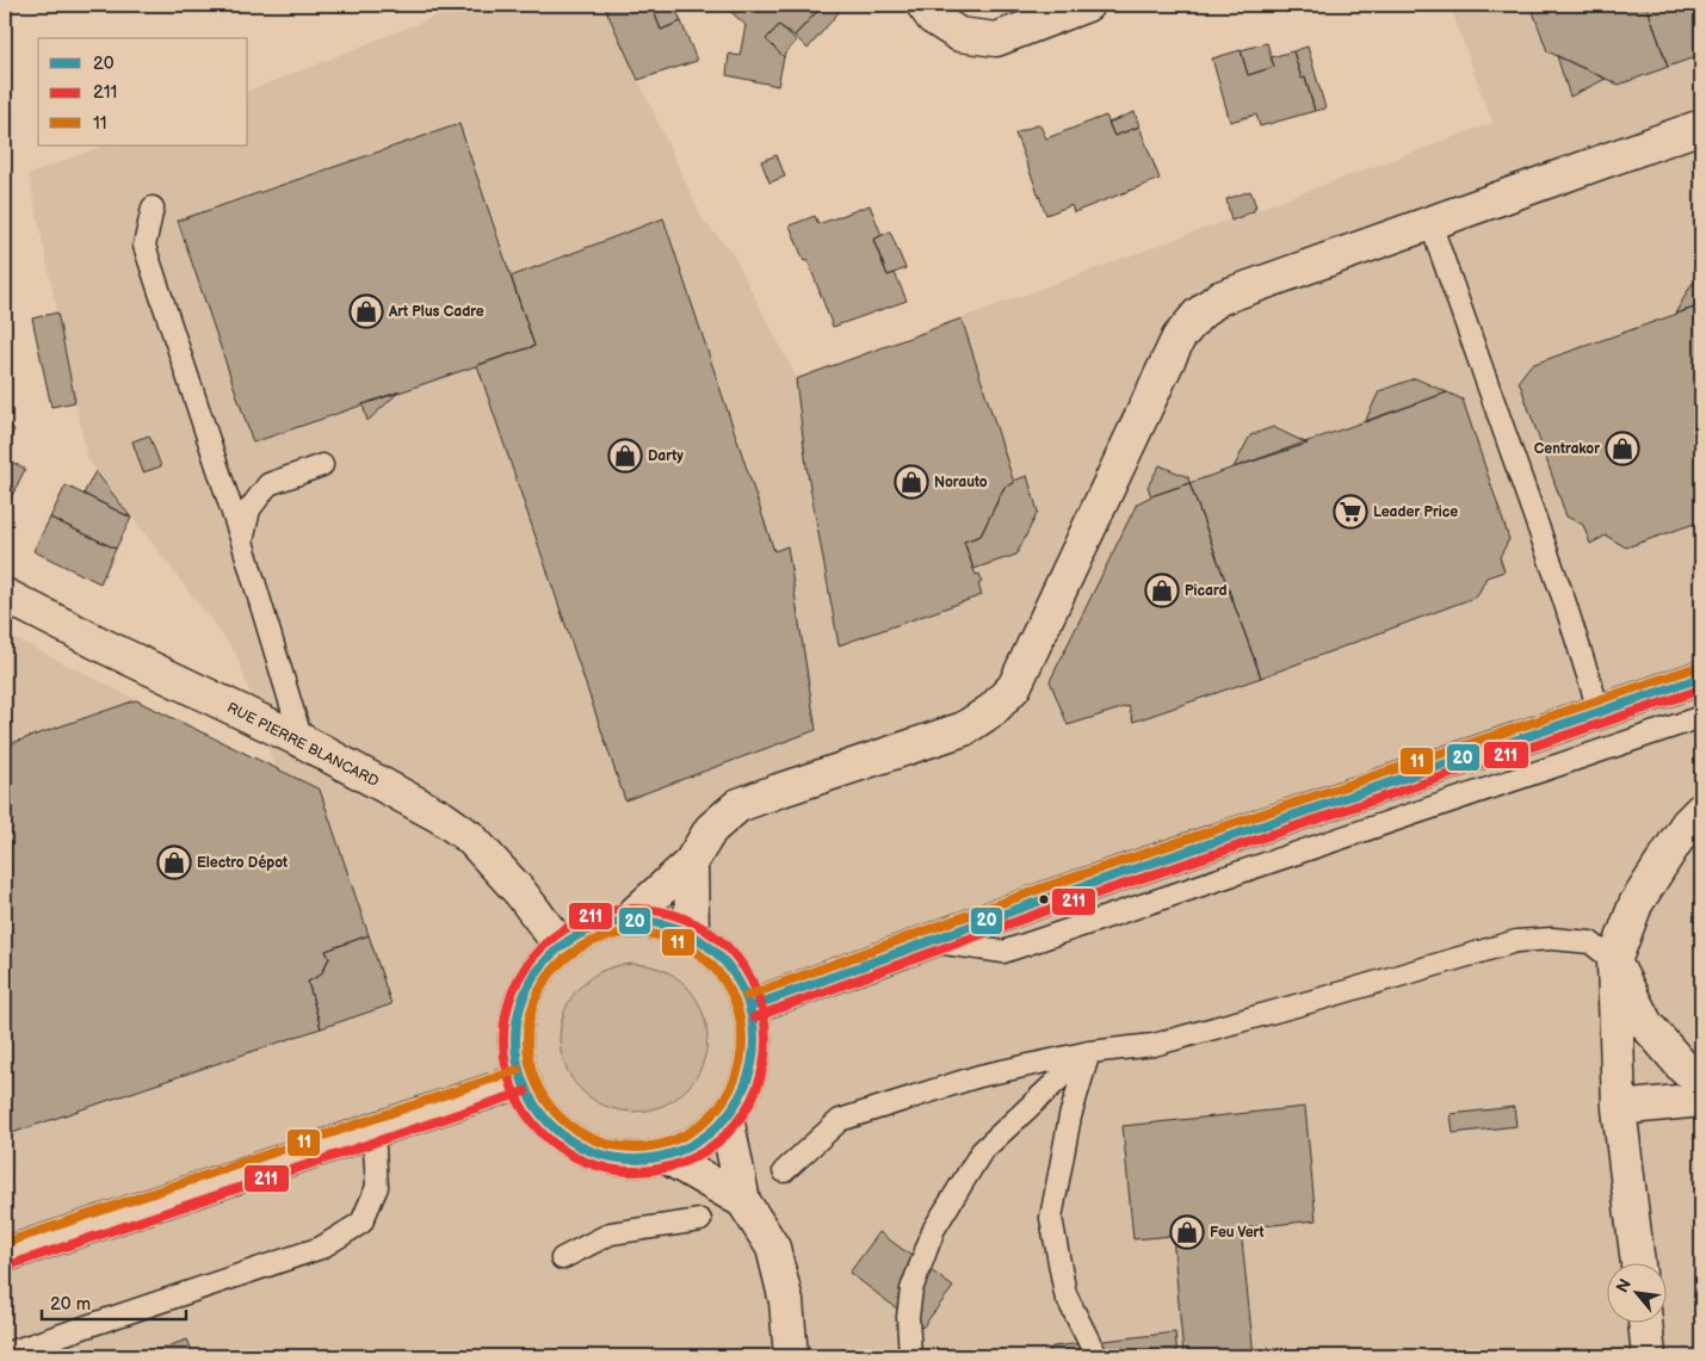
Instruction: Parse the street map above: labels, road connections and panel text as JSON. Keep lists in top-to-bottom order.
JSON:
{
  "streets": {
    "street": ["RUE PIERRE BLANCARD"]
  },
  "places": {
    "shop": [
      "Art Plus Cadre",
      "Centrakor",
      "Darty",
      "Norauto",
      "Picard",
      "Electro Dépot",
      "Feu Vert"
    ],
    "supermarket": ["Leader Price"]
  },
  "lines": ["transit line 11", "transit line 20", "transit line 211"],
  "legend": ["20", "211", "11"],
  "scale_bar": "20 m",
  "north": "top left"
}
